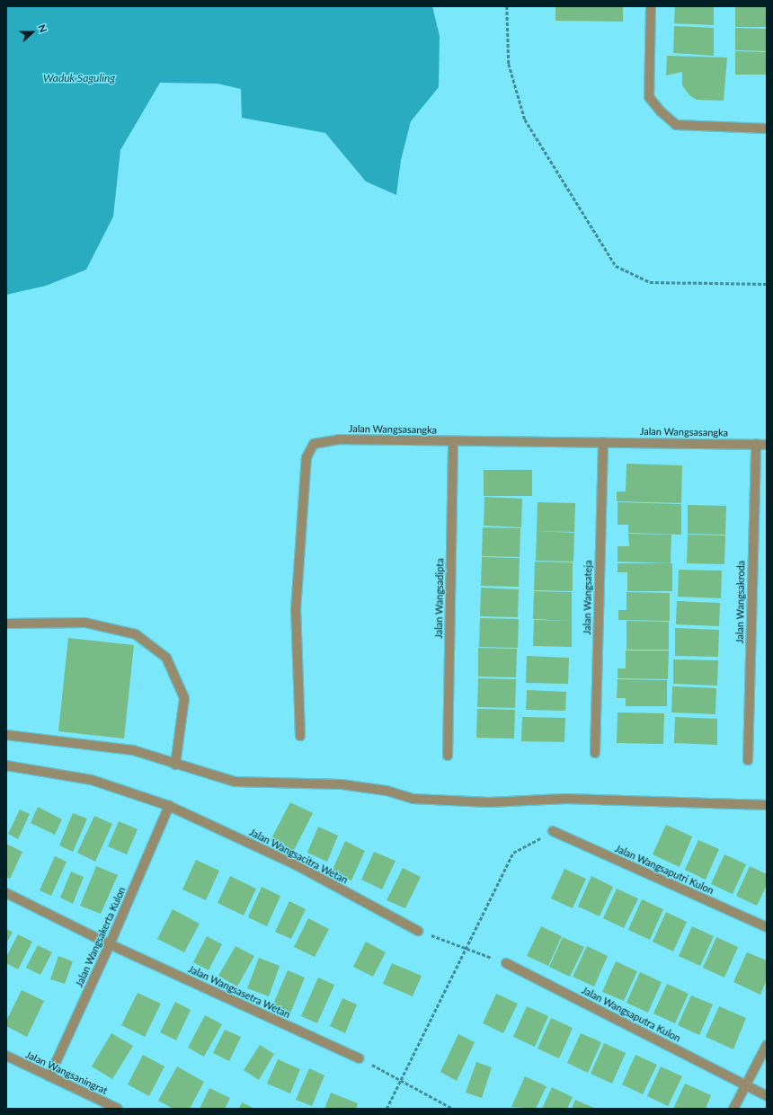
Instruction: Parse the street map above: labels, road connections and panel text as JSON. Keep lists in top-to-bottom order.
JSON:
{
  "streets": {
    "street": [
      "Jalan Wangsasangka",
      "Jalan Wangsateja",
      "Jalan Wangsadipta",
      "Jalan Wangsakroda",
      "Jalan Wangsacitra Wetan",
      "Jalan Wangsaputri Kulon",
      "Jalan Wangsakerta Kulon",
      "Jalan Wangsasetra Wetan",
      "Jalan Wangsaputra Kulon",
      "Jalan Wangsaningrat"
    ]
  },
  "crossings": [
    ["Jalan Wangsasangka", "Jalan Wangsateja"],
    ["Jalan Wangsasangka", "Jalan Wangsadipta"],
    ["Jalan Wangsasangka", "Jalan Wangsakroda"],
    ["Jalan Wangsacitra Wetan", "Jalan Wangsakerta Kulon"],
    ["Jalan Wangsakerta Kulon", "Jalan Wangsasetra Wetan"],
    ["Jalan Wangsakerta Kulon", "Jalan Wangsaningrat"]
  ],
  "water": ["Waduk Saguling"],
  "north": "right"
}
